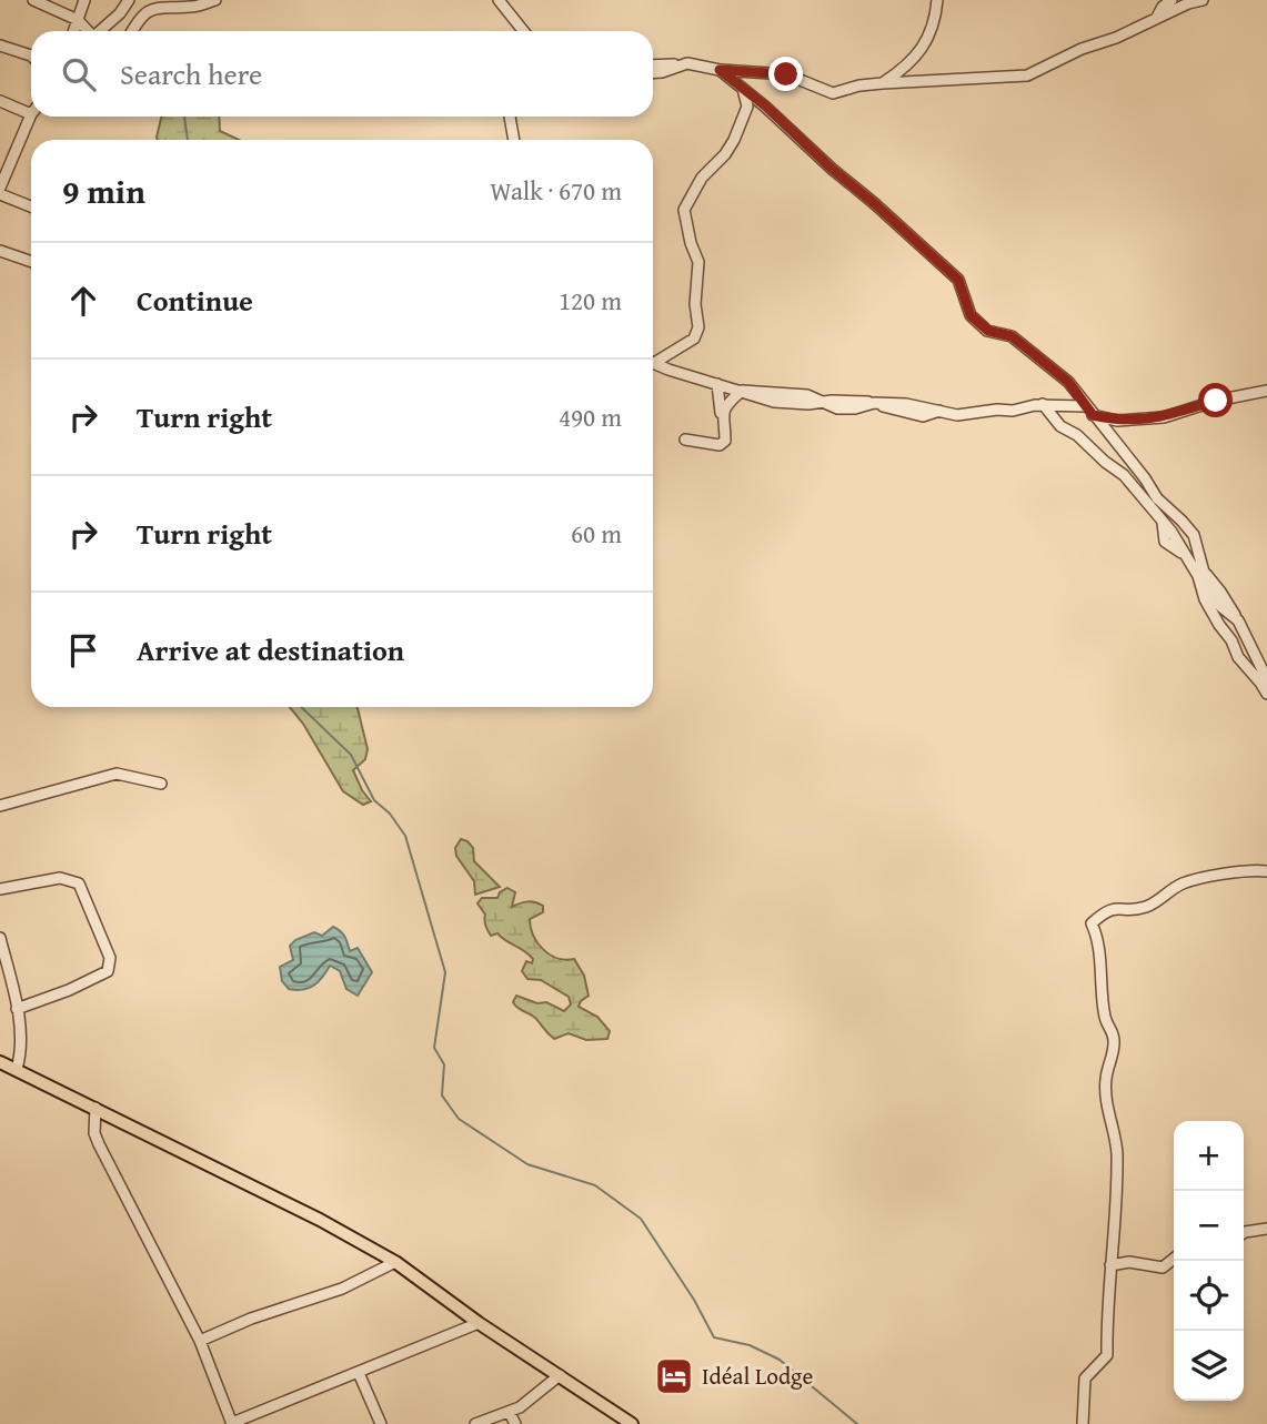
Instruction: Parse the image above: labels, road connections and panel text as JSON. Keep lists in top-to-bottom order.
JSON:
{
  "places": {
    "hotel": ["Idéal Lodge"]
  },
  "page": {
    "search": "Search here",
    "heading": ["9 min", "Walk · 670 m"],
    "list": [
      ["Continue", "120 m"],
      ["Turn right", "490 m"],
      ["Turn right", "60 m"],
      "Arrive at destination"
    ],
    "map_buttons": ["+", "−"]
  }
}
